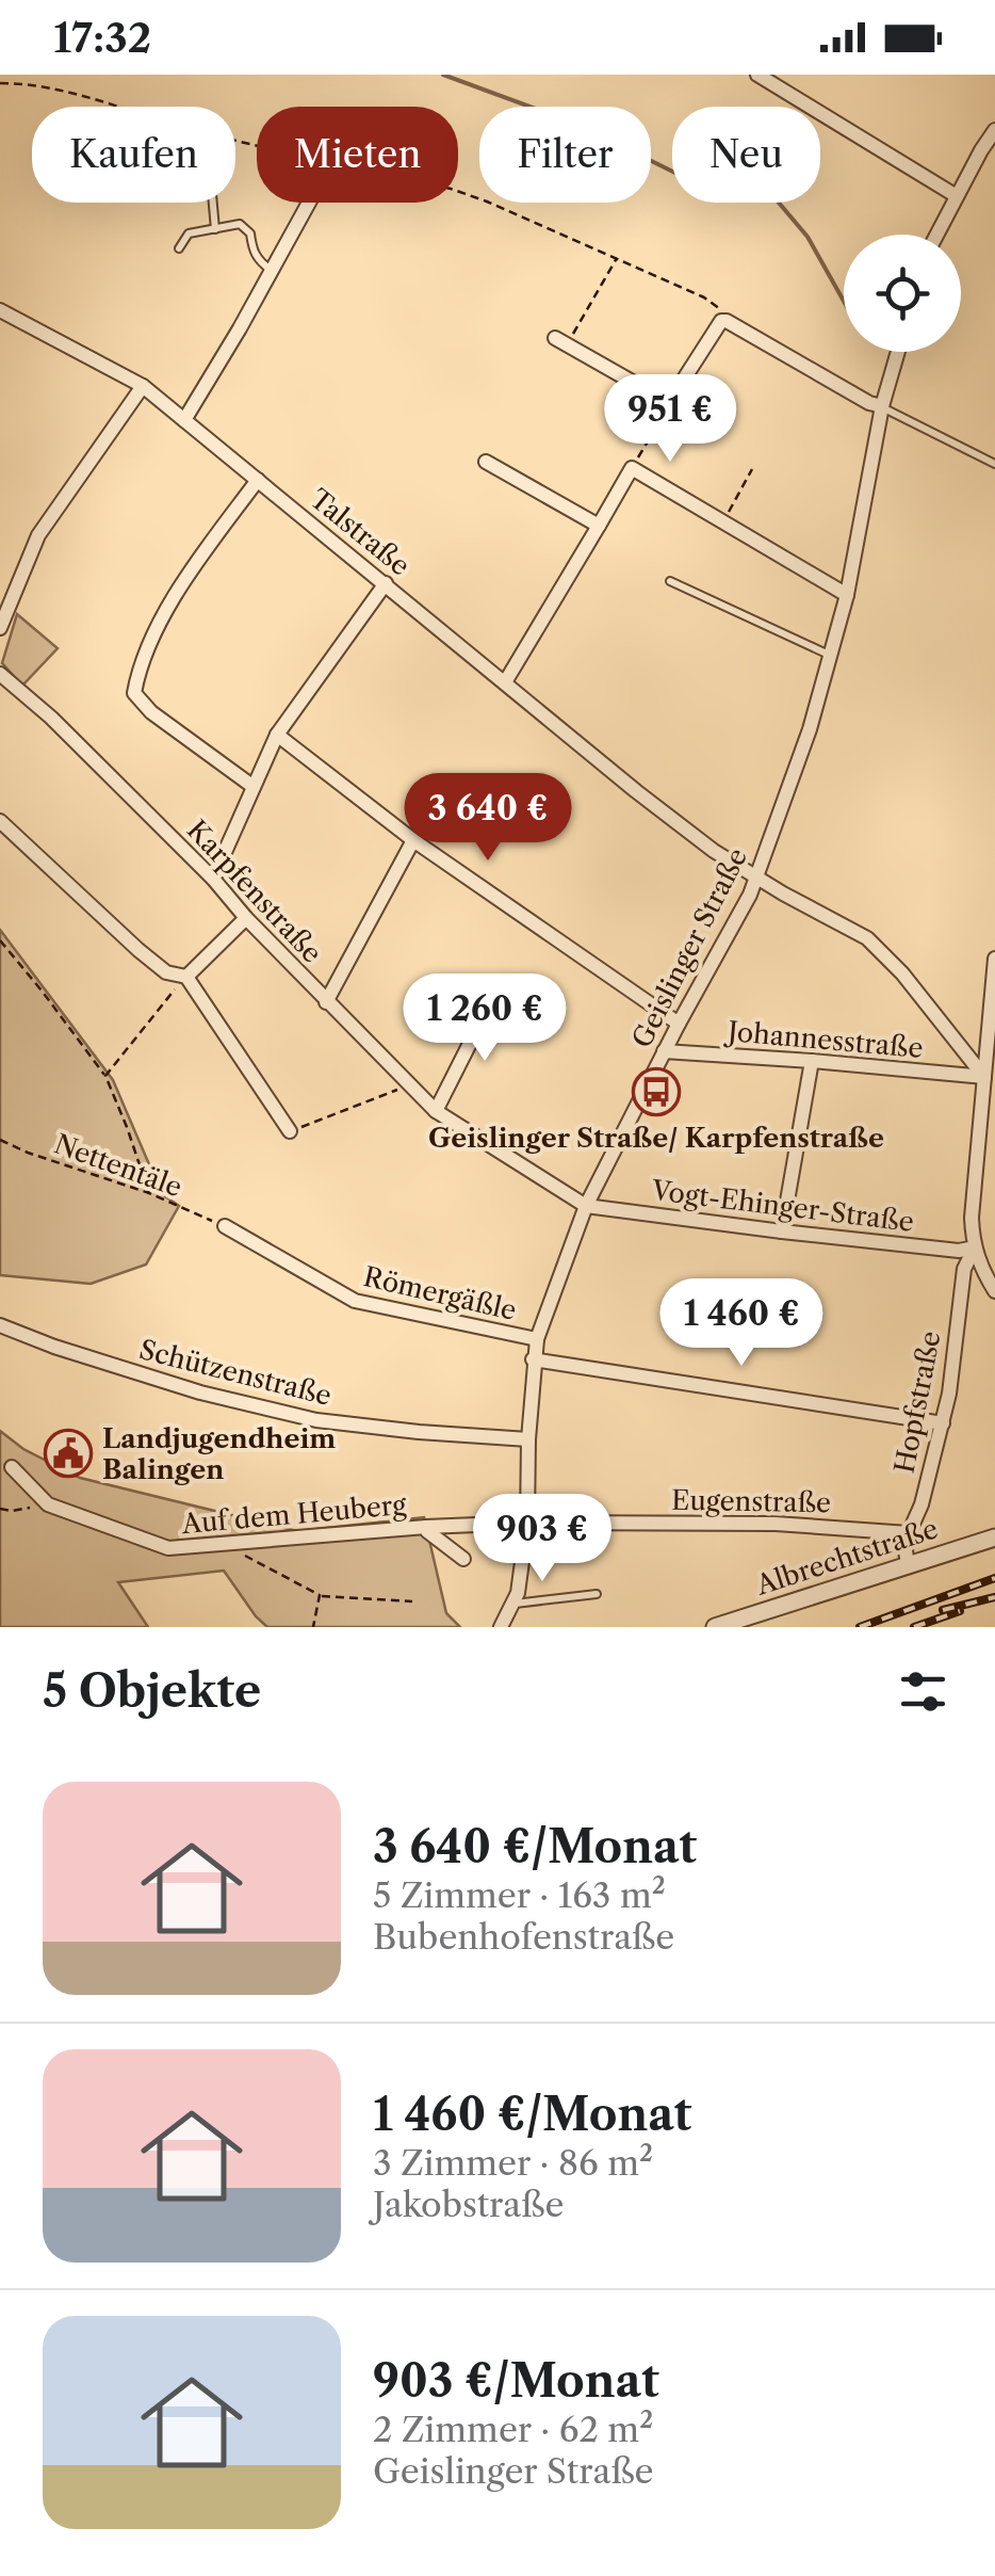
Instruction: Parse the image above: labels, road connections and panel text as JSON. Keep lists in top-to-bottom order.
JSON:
{
  "streets": {
    "street": [
      "Talstraße",
      "Karpfenstraße",
      "Geislinger Straße",
      "Johannesstraße",
      "Vogt-Ehinger-Straße",
      "Römergäßle",
      "Schützenstraße",
      "Hopfstraße",
      "Eugenstraße",
      "Auf dem Heuberg",
      "Albrechtstraße"
    ],
    "path": ["Nettentäle"]
  },
  "crossings": [
    ["Talstraße", "Geislinger Straße"],
    ["Talstraße", "Johannesstraße"],
    ["Karpfenstraße", "Geislinger Straße"],
    ["Karpfenstraße", "Vogt-Ehinger-Straße"],
    ["Geislinger Straße", "Johannesstraße"],
    ["Geislinger Straße", "Vogt-Ehinger-Straße"],
    ["Geislinger Straße", "Römergäßle"],
    ["Geislinger Straße", "Schützenstraße"],
    ["Geislinger Straße", "Eugenstraße"],
    ["Geislinger Straße", "Auf dem Heuberg"],
    ["Nettentäle", "Römergäßle"],
    ["Vogt-Ehinger-Straße", "Hopfstraße"],
    ["Hopfstraße", "Eugenstraße"],
    ["Hopfstraße", "Albrechtstraße"],
    ["Eugenstraße", "Auf dem Heuberg"]
  ],
  "places": {
    "bus stop": ["Geislinger Straße/ Karpfenstraße"],
    "public building": ["Landjugendheim Balingen"]
  },
  "page": {
    "status": "17:32",
    "chip": [
      "Kaufen",
      "Mieten",
      "Filter",
      "Neu"
    ],
    "price": [
      "951 €",
      "3 640 €",
      "1 260 €",
      "1 460 €",
      "903 €"
    ],
    "heading": "5 Objekte",
    "list": [
      {
        "name": "3 640 €/Monat",
        "note": "5 Zimmer · 163 m² · Bubenhofenstraße"
      },
      {
        "name": "1 460 €/Monat",
        "note": "3 Zimmer · 86 m² · Jakobstraße"
      },
      {
        "name": "903 €/Monat",
        "note": "2 Zimmer · 62 m² · Geislinger Straße"
      }
    ]
  }
}
